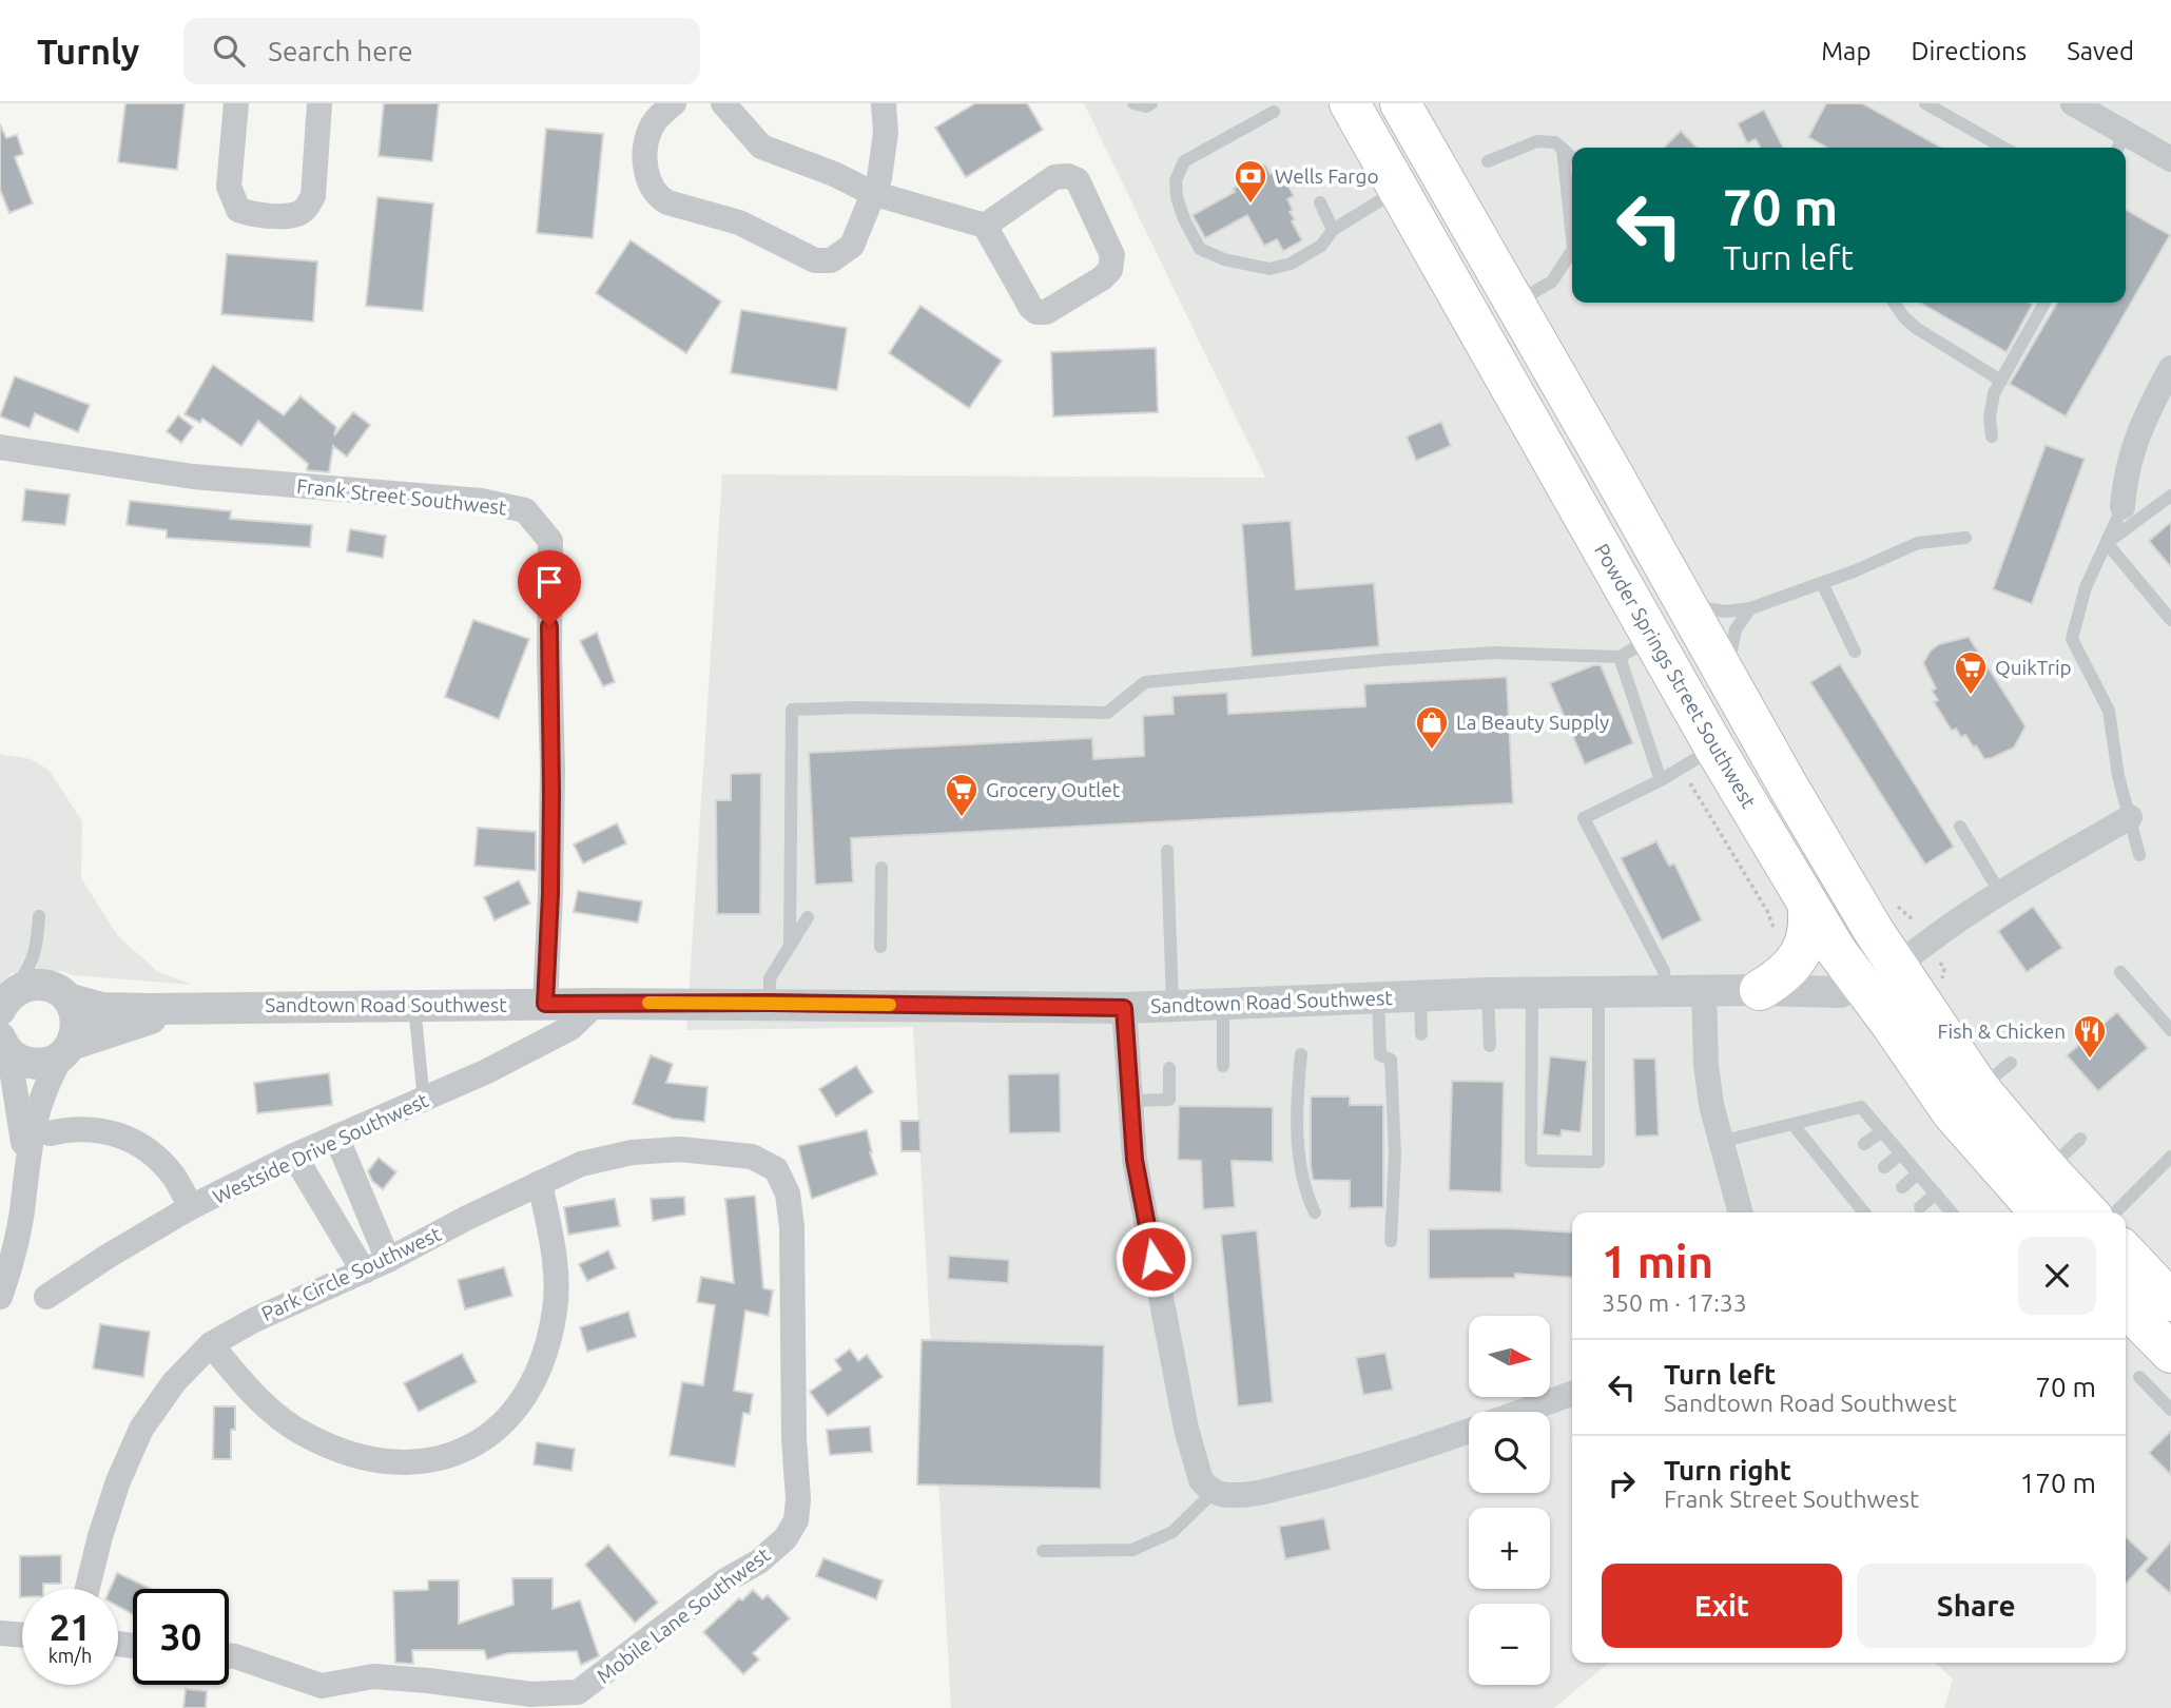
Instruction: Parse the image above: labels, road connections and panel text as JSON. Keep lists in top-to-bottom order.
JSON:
{
  "streets": {
    "main road": ["Powder Springs Street Southwest"],
    "street": [
      "Frank Street Southwest",
      "Sandtown Road Southwest",
      "Westside Drive Southwest",
      "Park Circle Southwest",
      "Mobile Lane Southwest"
    ]
  },
  "crossings": [
    ["Frank Street Southwest", "Sandtown Road Southwest"],
    ["Powder Springs Street Southwest", "Sandtown Road Southwest"],
    ["Sandtown Road Southwest", "Westside Drive Southwest"],
    ["Park Circle Southwest", "Mobile Lane Southwest"]
  ],
  "places": {
    "bank": ["Wells Fargo"],
    "supermarket": ["QuikTrip", "Grocery Outlet"],
    "shop": ["La Beauty Supply"],
    "restaurant": ["Fish & Chicken"]
  },
  "north": "right",
  "page": {
    "header": "Turnly",
    "search": "Search here",
    "nav": ["Map", "Directions", "Saved"],
    "turn": ["70 m", "Turn left"],
    "heading": ["1 min", "350 m · 17:33"],
    "map_buttons": ["+", "−"],
    "list": [
      {
        "name": "Turn left",
        "note": "Sandtown Road Southwest",
        "value": "70 m"
      },
      {
        "name": "Turn right",
        "note": "Frank Street Southwest",
        "value": "170 m"
      }
    ],
    "buttons": ["Exit", "Share"],
    "speed": "21 km/h",
    "limit": "30"
  }
}
